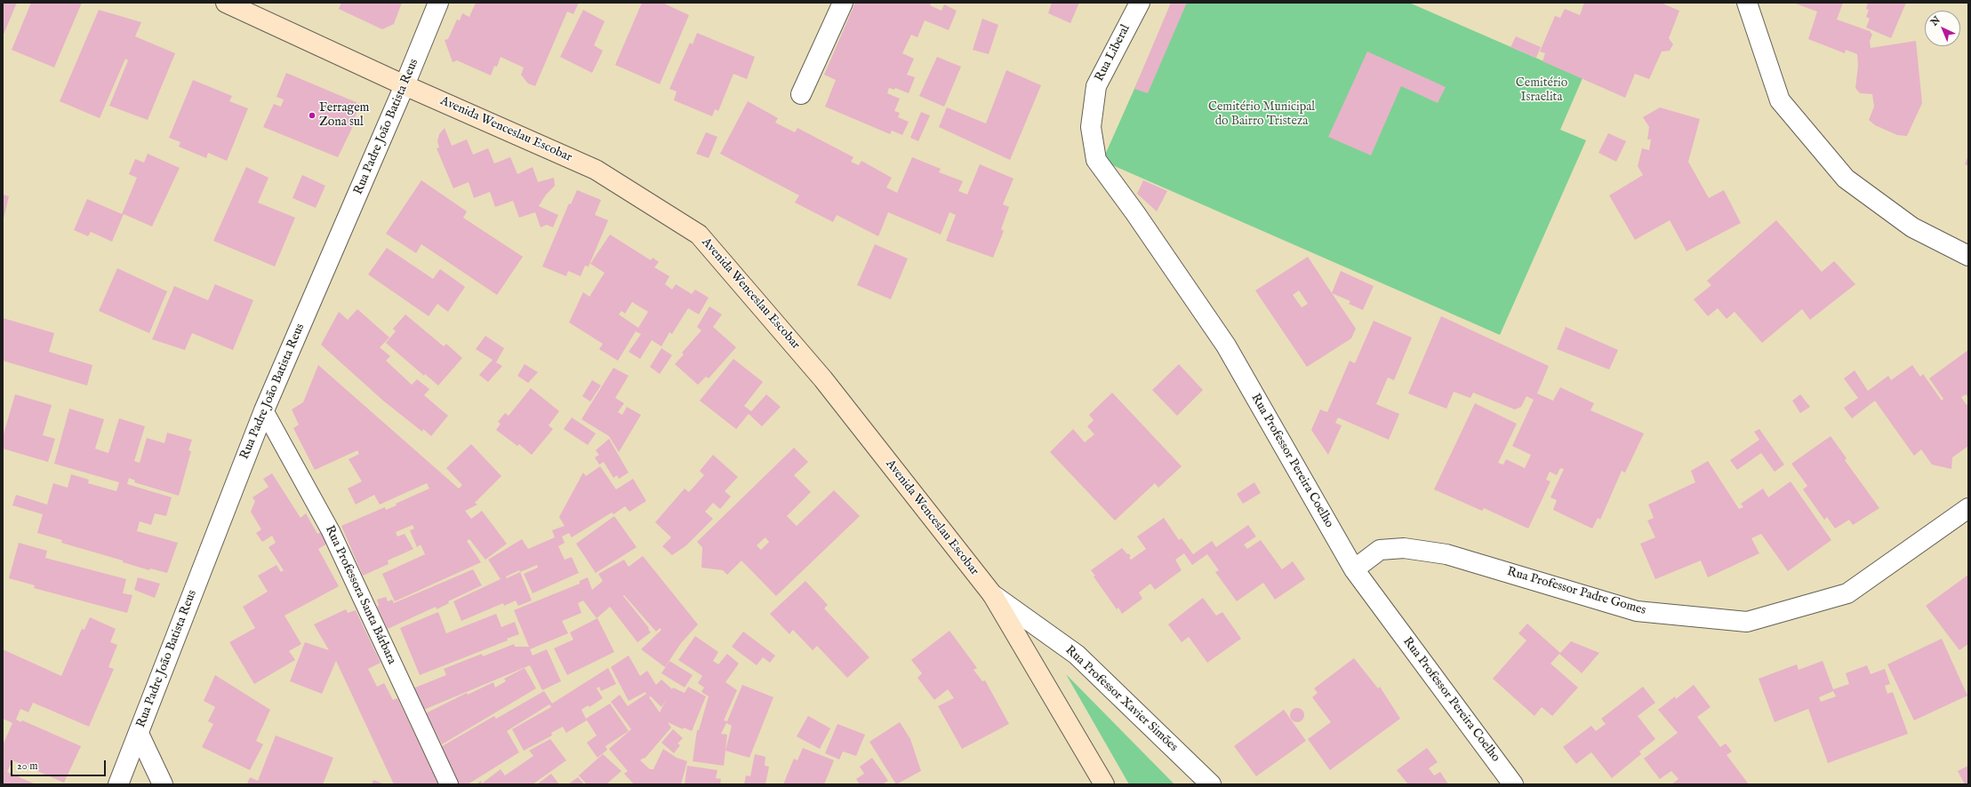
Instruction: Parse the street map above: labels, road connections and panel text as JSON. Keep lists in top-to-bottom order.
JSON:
{
  "streets": {
    "main road": ["Avenida Wenceslau Escobar"],
    "street": [
      "Rua Liberal",
      "Rua Padre João Batista Reus",
      "Rua Professor Pereira Coelho",
      "Rua Professor Padre Gomes",
      "Rua Professor Xavier Simões"
    ],
    "lane": ["Rua Professora Santa Bárbara"]
  },
  "crossings": [
    ["Rua Liberal", "Rua Professor Pereira Coelho"],
    ["Rua Padre João Batista Reus", "Avenida Wenceslau Escobar"],
    ["Rua Padre João Batista Reus", "Rua Professora Santa Bárbara"],
    ["Avenida Wenceslau Escobar", "Rua Professor Xavier Simões"],
    ["Rua Professor Pereira Coelho", "Rua Professor Padre Gomes"]
  ],
  "parks": ["Cemitério Israelita", "Cemitério Municipal do Bairro Tristeza"],
  "places": ["Ferragem Zona sul"],
  "scale_bar": "20 m",
  "north": "top left"
}
